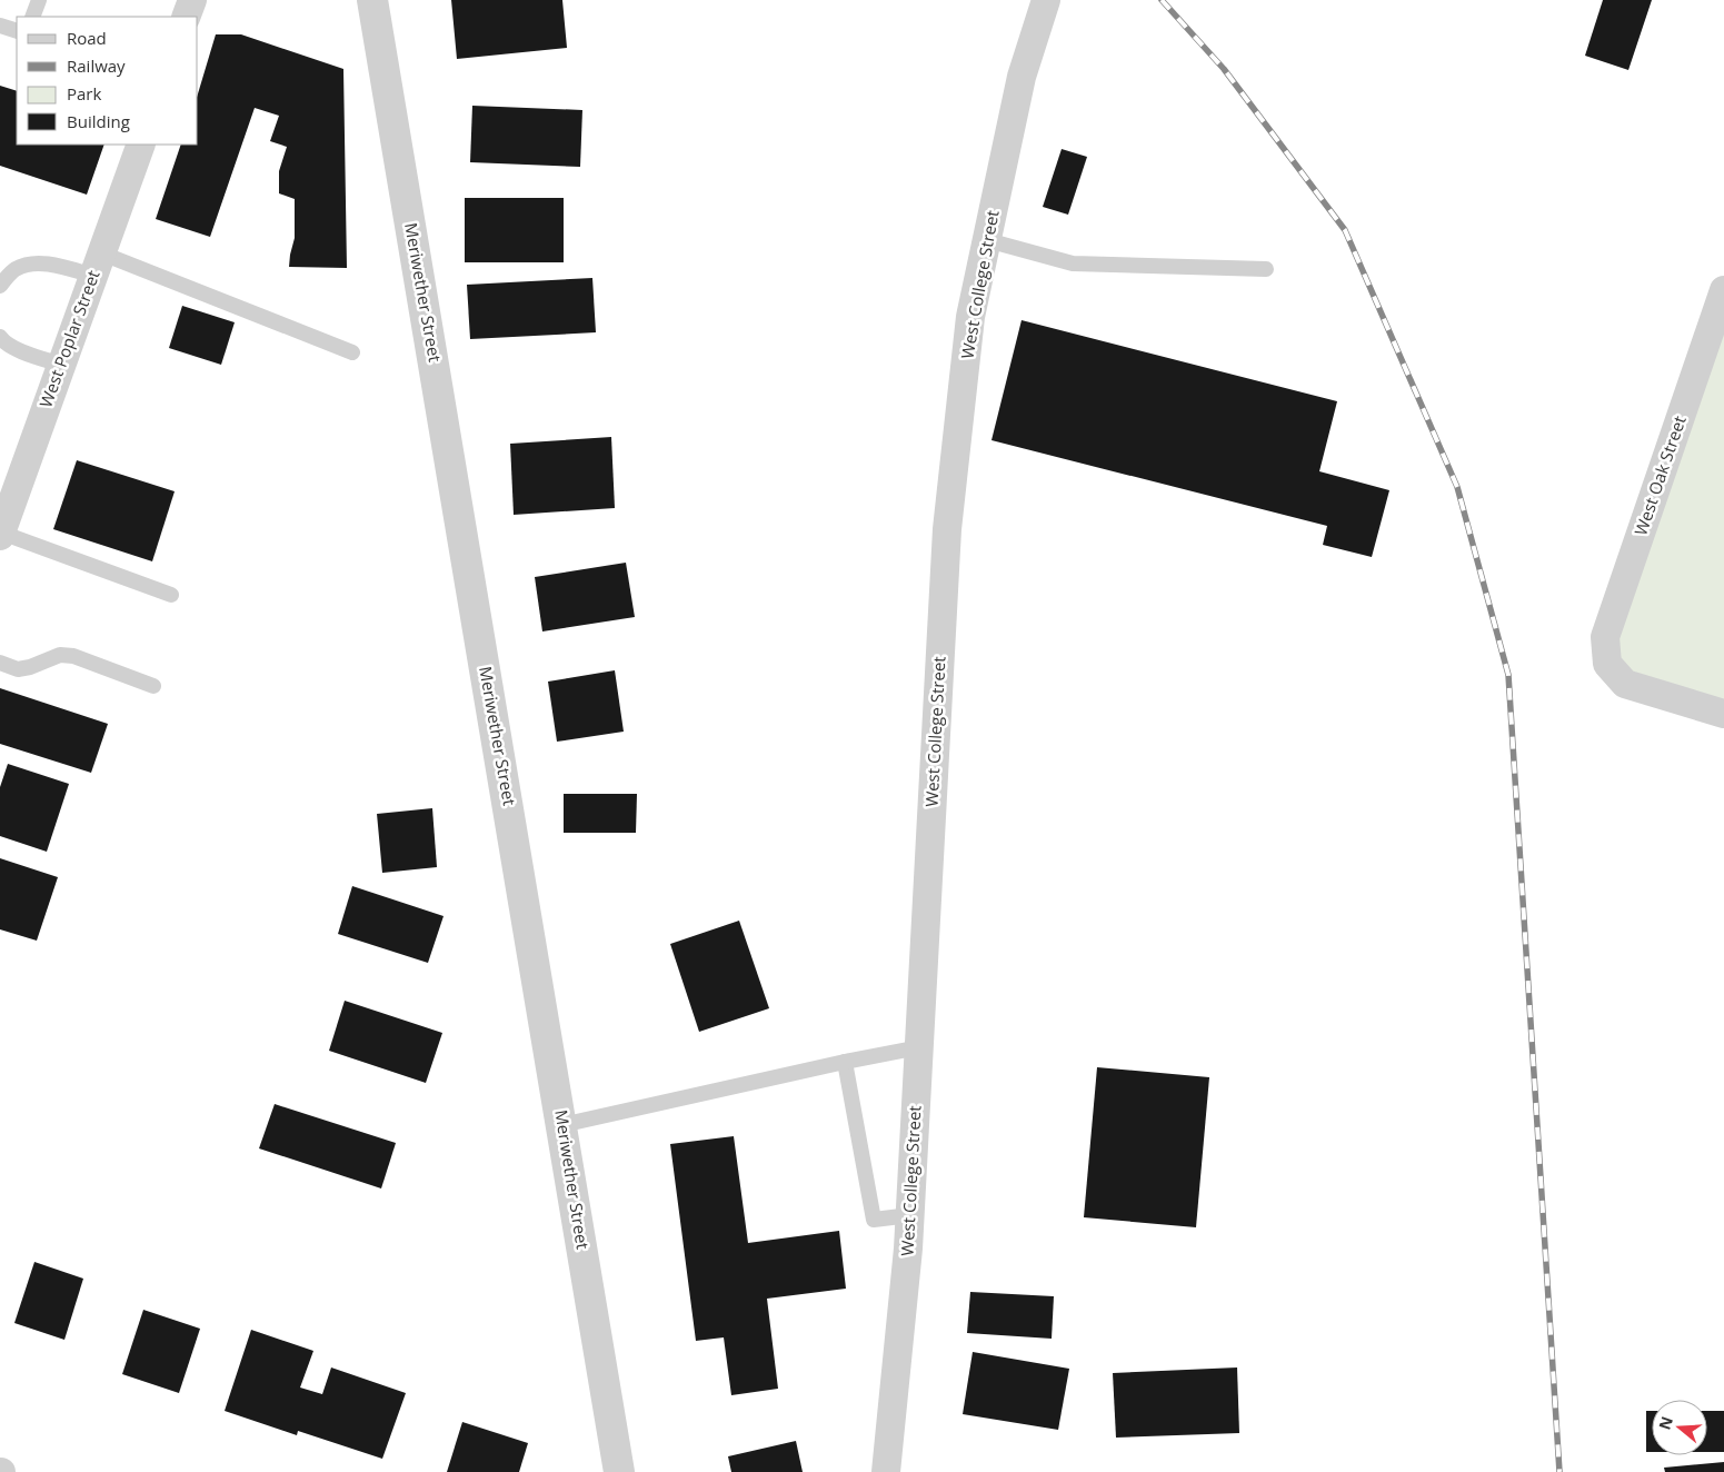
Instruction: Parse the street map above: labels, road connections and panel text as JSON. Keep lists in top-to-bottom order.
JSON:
{
  "streets": {
    "street": [
      "West College Street",
      "Meriwether Street",
      "West Poplar Street",
      "West Oak Street"
    ]
  },
  "legend": [
    "Road",
    "Railway",
    "Park",
    "Building"
  ],
  "north": "left"
}
